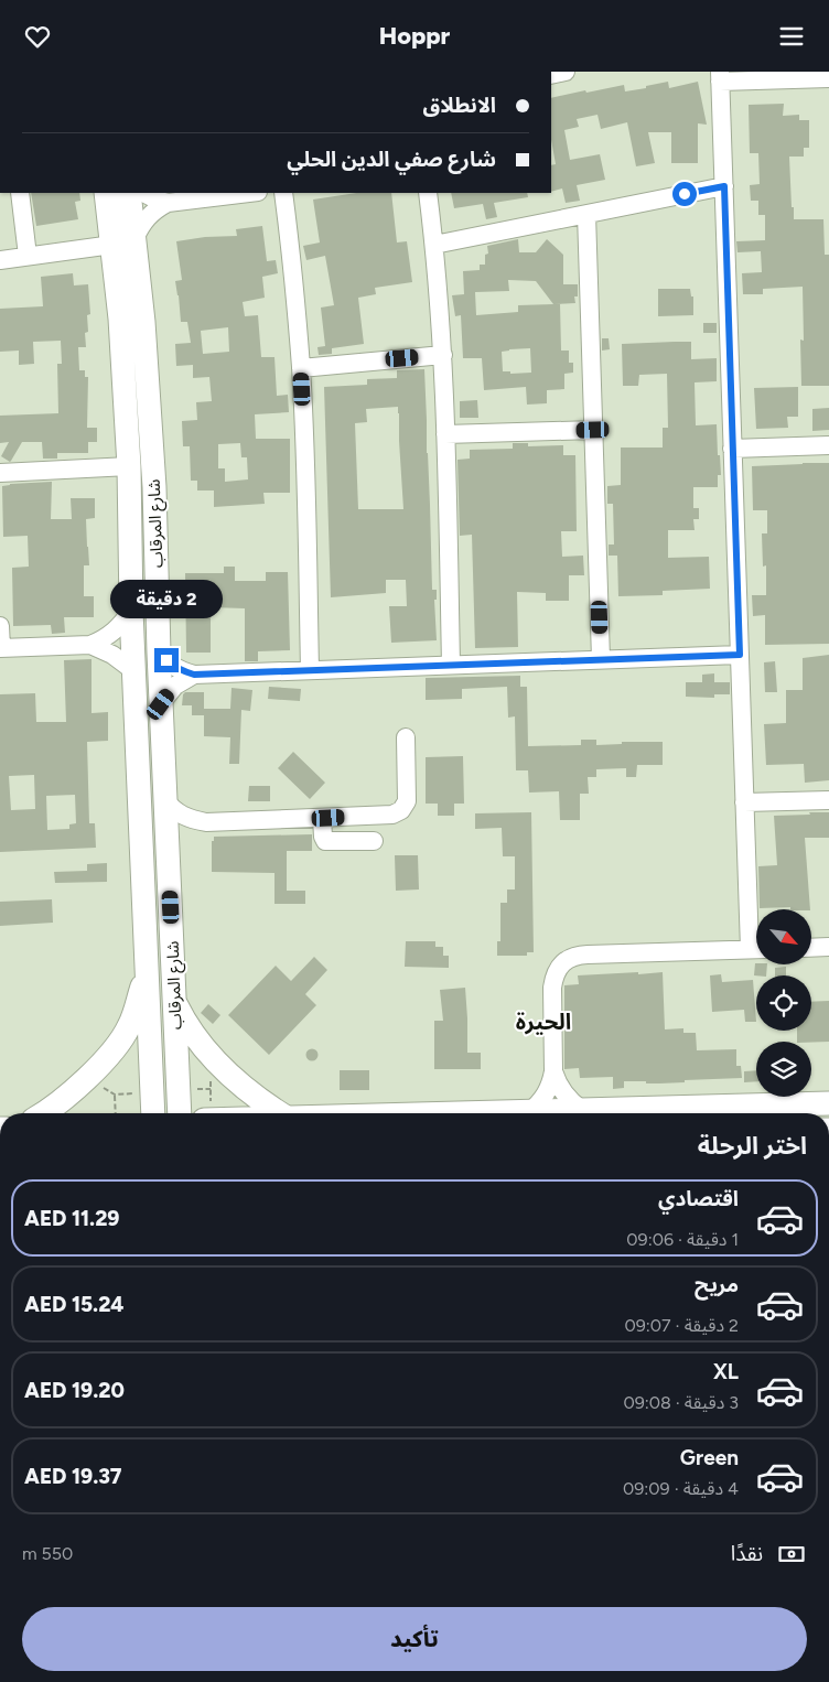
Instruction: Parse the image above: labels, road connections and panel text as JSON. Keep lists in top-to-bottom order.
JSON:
{
  "streets": {
    "main road": ["شارع المرقاب"]
  },
  "districts": ["الحيرة"],
  "north": "bottom right",
  "page": {
    "header": "Hoppr",
    "banner": ["الانطلاق", "شارع صفي الدين الحلي"],
    "bubble": "2 دقيقة",
    "heading": "اختر الرحلة",
    "list": [
      {
        "name": "اقتصادي",
        "note": "1 دقيقة · 09:06",
        "value": "AED 11.29"
      },
      {
        "name": "مريح",
        "note": "2 دقيقة · 09:07",
        "value": "AED 15.24"
      },
      {
        "name": "XL",
        "note": "3 دقيقة · 09:08",
        "value": "AED 19.20"
      },
      {
        "name": "Green",
        "note": "4 دقيقة · 09:09",
        "value": "AED 19.37"
      }
    ],
    "pay": ["نقدًا", "550 m"],
    "buttons": "تأكيد"
  }
}
